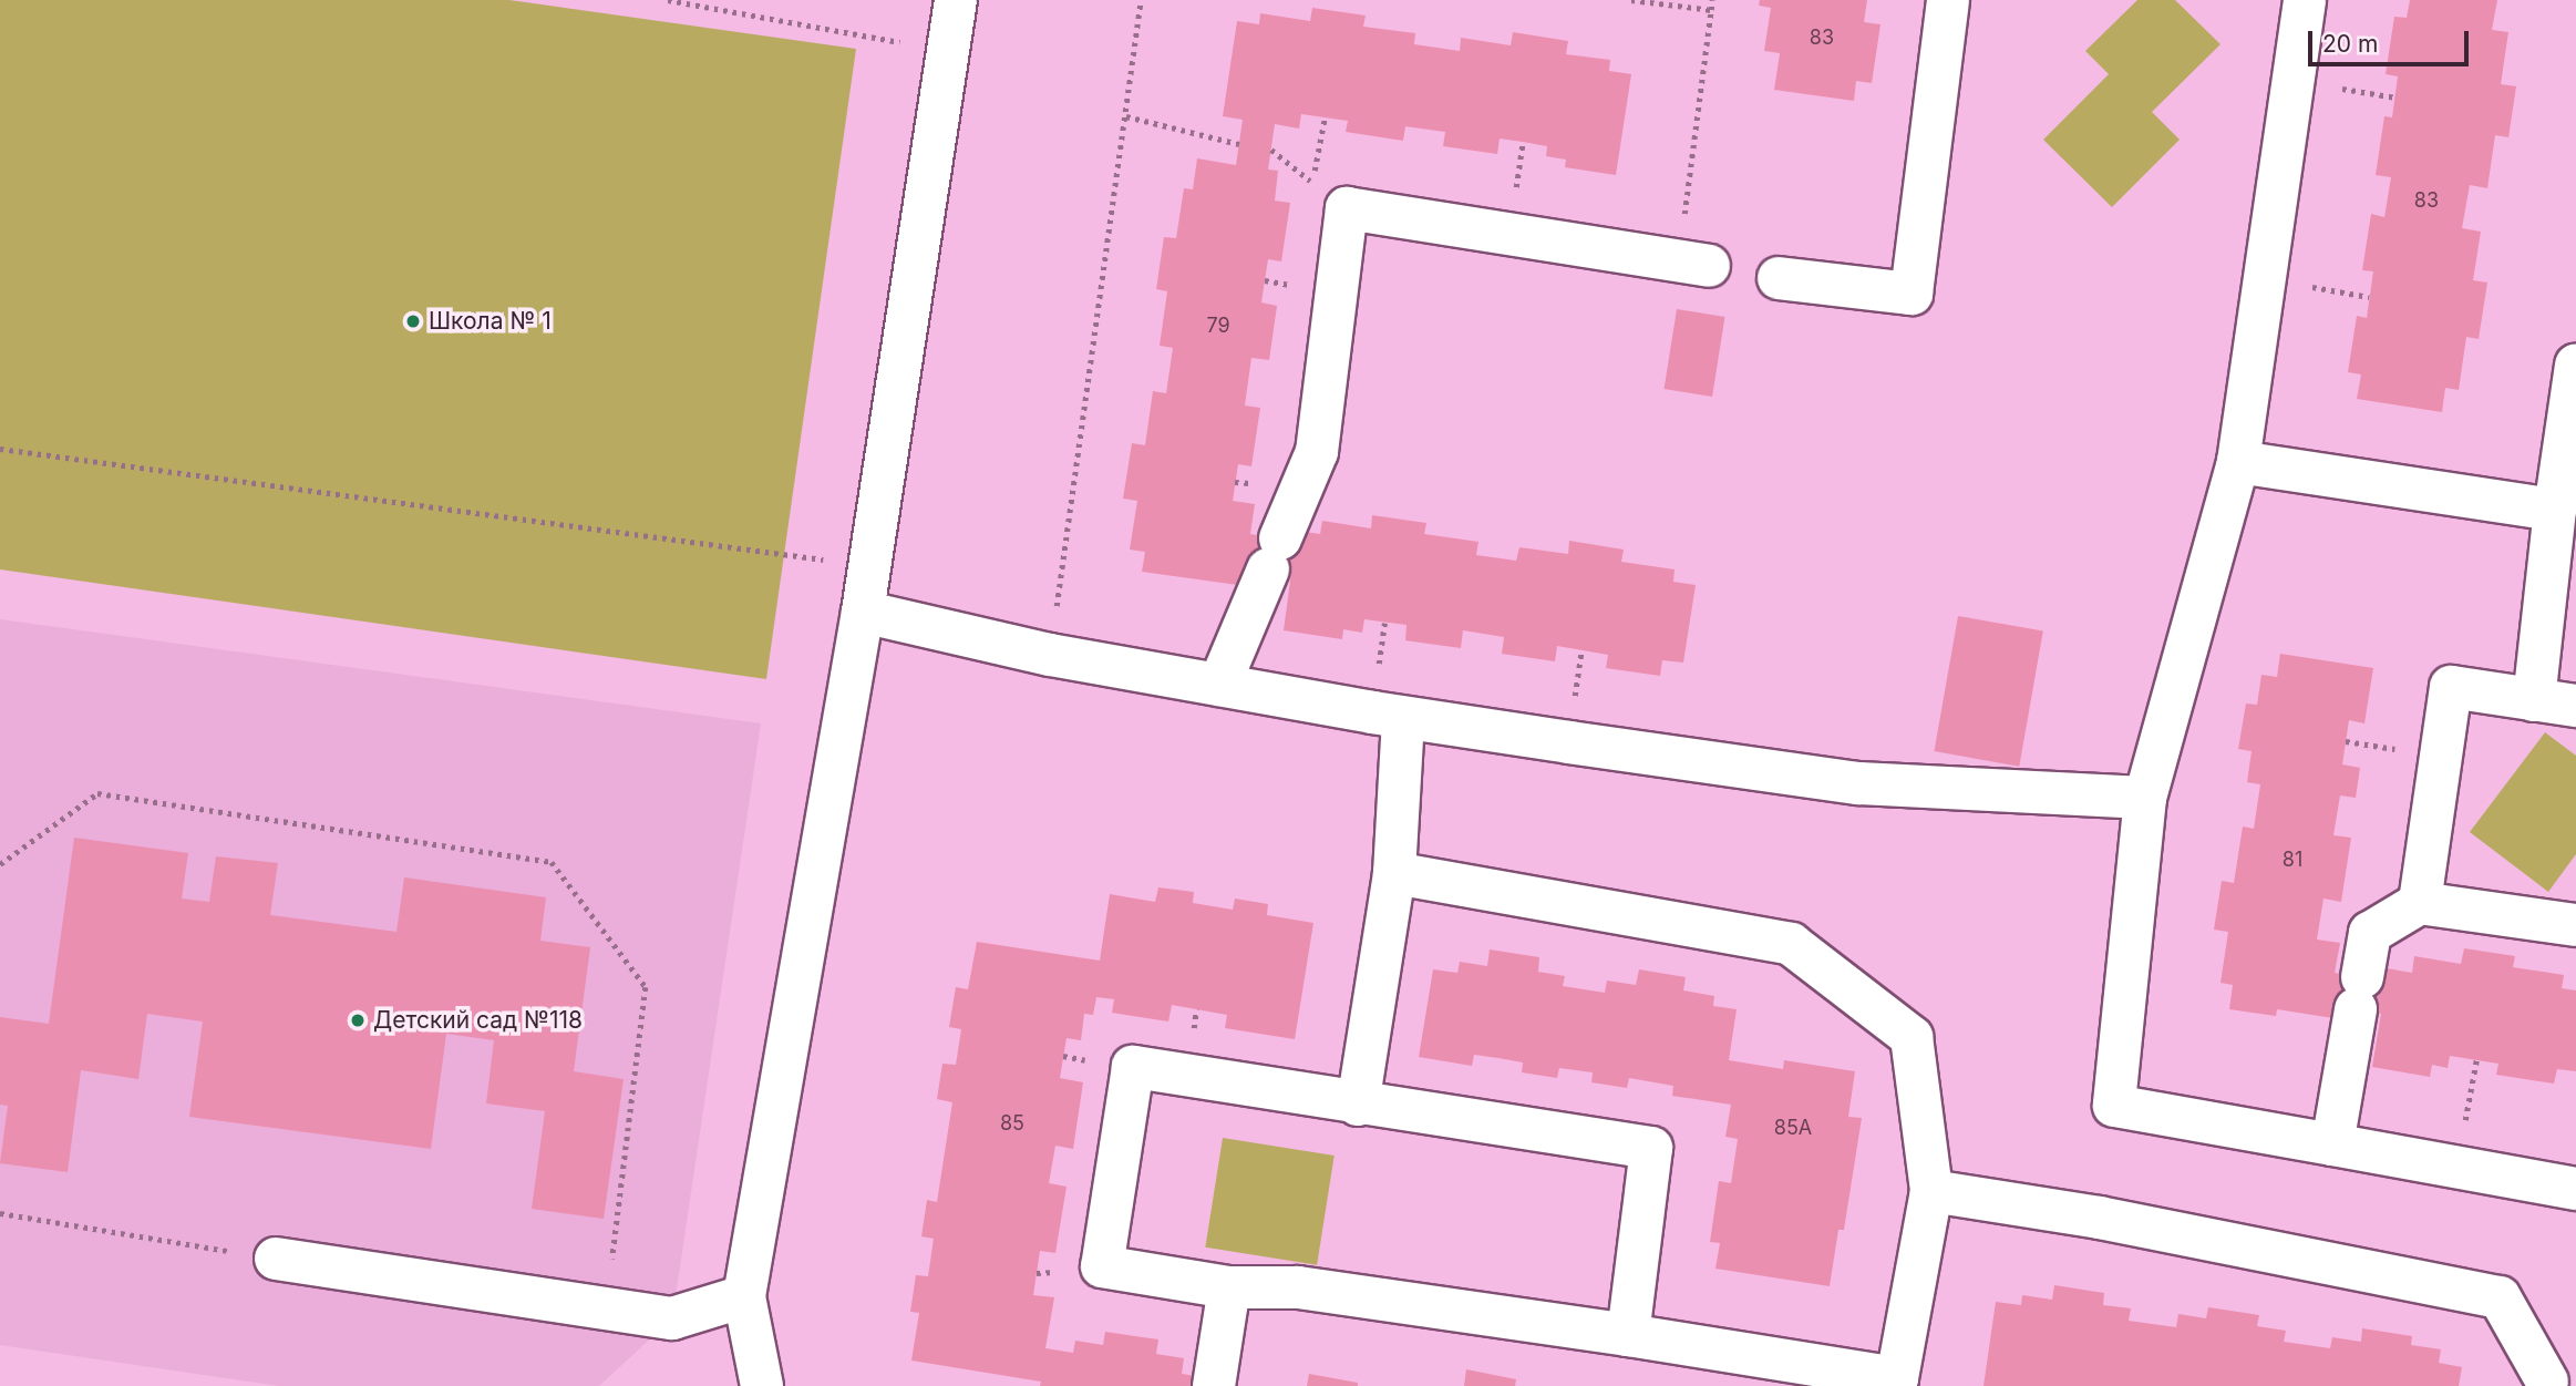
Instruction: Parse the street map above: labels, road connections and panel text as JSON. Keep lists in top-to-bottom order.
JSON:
{
  "places": ["Школа № 1", "Детский сад №118"],
  "house_numbers": [
    "83",
    "83",
    "79",
    "81",
    "85",
    "85А"
  ],
  "scale_bar": "20 m"
}
